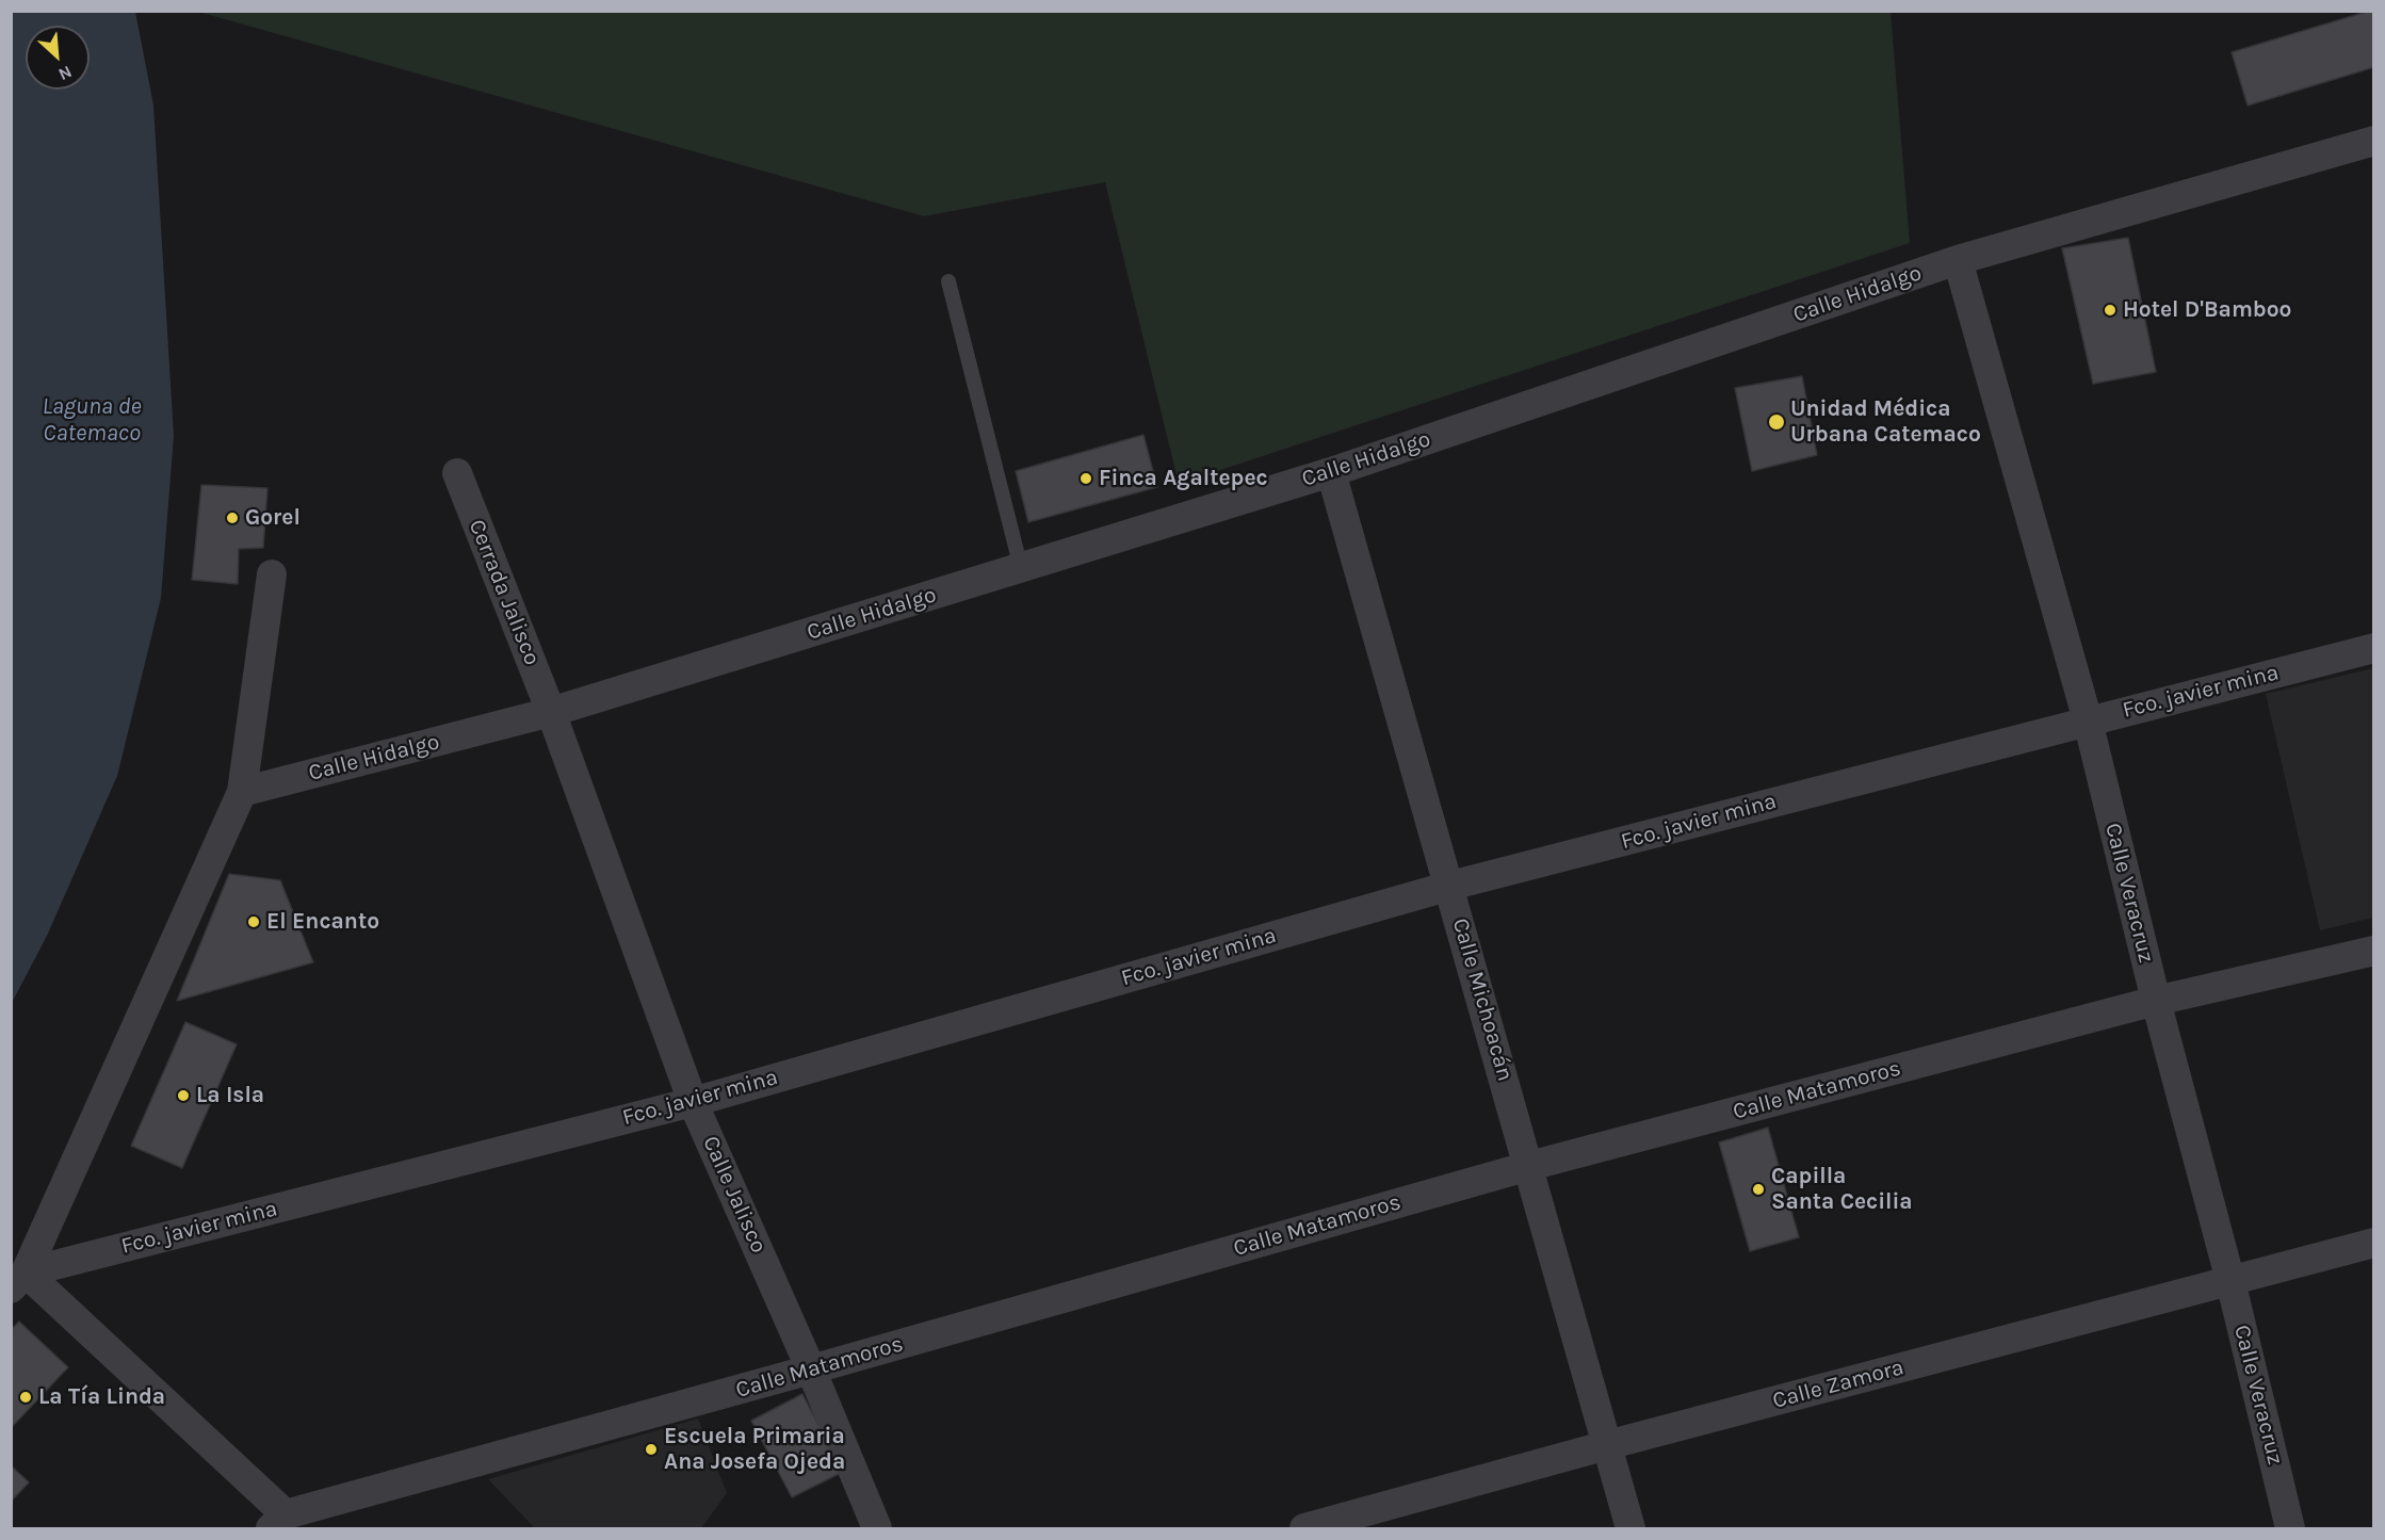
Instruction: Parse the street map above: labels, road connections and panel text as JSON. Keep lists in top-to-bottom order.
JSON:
{
  "streets": {
    "street": [
      "Calle Hidalgo",
      "Cerrada Jalisco",
      "Fco. javier mina",
      "Calle Veracruz",
      "Calle Michoacán",
      "Calle Matamoros",
      "Calle Jalisco",
      "Calle Zamora"
    ]
  },
  "crossings": [
    ["Calle Hidalgo", "Cerrada Jalisco"],
    ["Calle Hidalgo", "Calle Veracruz"],
    ["Calle Hidalgo", "Calle Michoacán"],
    ["Calle Hidalgo", "Calle Jalisco"],
    ["Cerrada Jalisco", "Calle Jalisco"],
    ["Fco. javier mina", "Calle Veracruz"],
    ["Fco. javier mina", "Calle Michoacán"],
    ["Fco. javier mina", "Calle Jalisco"],
    ["Calle Veracruz", "Calle Matamoros"],
    ["Calle Veracruz", "Calle Zamora"],
    ["Calle Michoacán", "Calle Matamoros"],
    ["Calle Michoacán", "Calle Zamora"],
    ["Calle Matamoros", "Calle Jalisco"]
  ],
  "water": ["Laguna de Catemaco"],
  "places": [
    "Hotel D'Bamboo",
    "Unidad Médica Urbana Catemaco",
    "Finca Agaltepec",
    "Gorel",
    "El Encanto",
    "La Isla",
    "Capilla Santa Cecilia",
    "La Tía Linda",
    "Escuela Primaria Ana Josefa Ojeda"
  ],
  "north": "bottom right"
}
